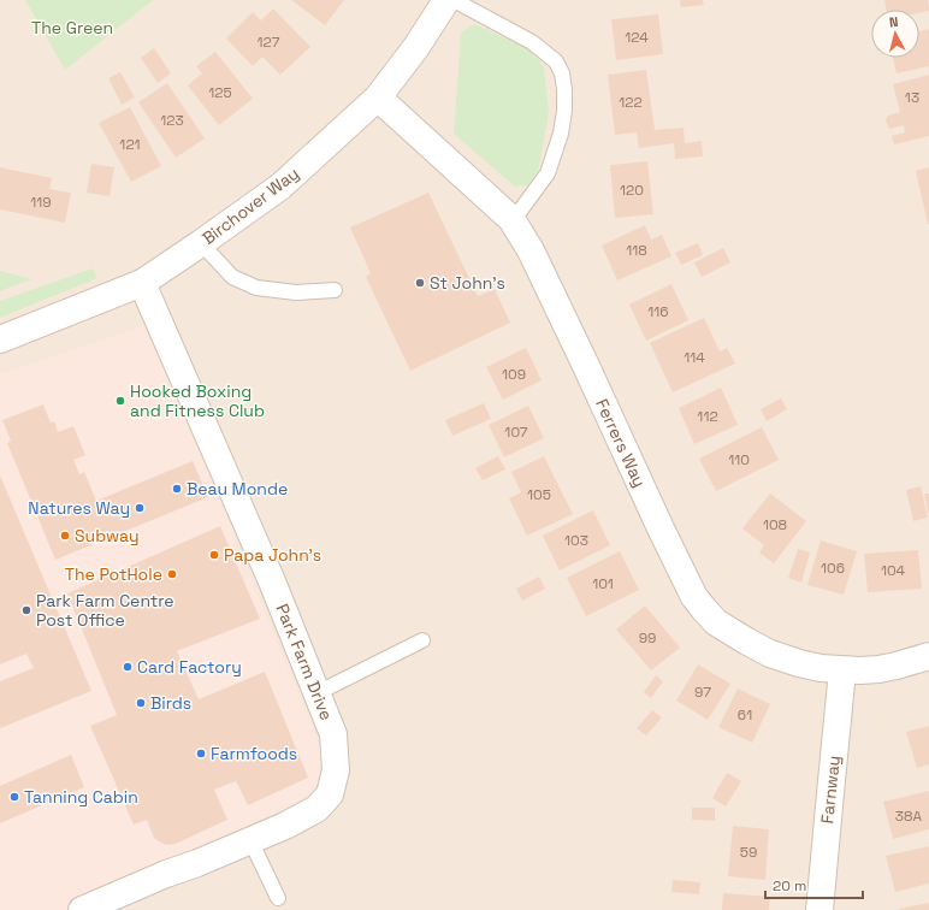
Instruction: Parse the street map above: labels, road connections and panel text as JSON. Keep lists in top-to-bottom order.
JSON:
{
  "streets": {
    "street": [
      "Birchover Way",
      "Ferrers Way",
      "Park Farm Drive",
      "Farnway"
    ]
  },
  "crossings": [
    ["Birchover Way", "Ferrers Way"],
    ["Birchover Way", "Park Farm Drive"],
    ["Ferrers Way", "Farnway"]
  ],
  "parks": ["The Green"],
  "places": [
    "St John's",
    "Hooked Boxing and Fitness Club",
    "Beau Monde",
    "Natures Way",
    "Subway",
    "Papa John's",
    "The PotHole",
    "Park Farm Centre Post Office",
    "Card Factory",
    "Birds",
    "Farmfoods",
    "Tanning Cabin"
  ],
  "house_numbers": [
    "124",
    "127",
    "125",
    "13",
    "122",
    "123",
    "121",
    "120",
    "119",
    "118",
    "116",
    "114",
    "109",
    "112",
    "107",
    "110",
    "105",
    "108",
    "103",
    "106",
    "104",
    "101",
    "99",
    "97",
    "61",
    "38A",
    "59"
  ],
  "scale_bar": "20 m",
  "north": "top"
}
